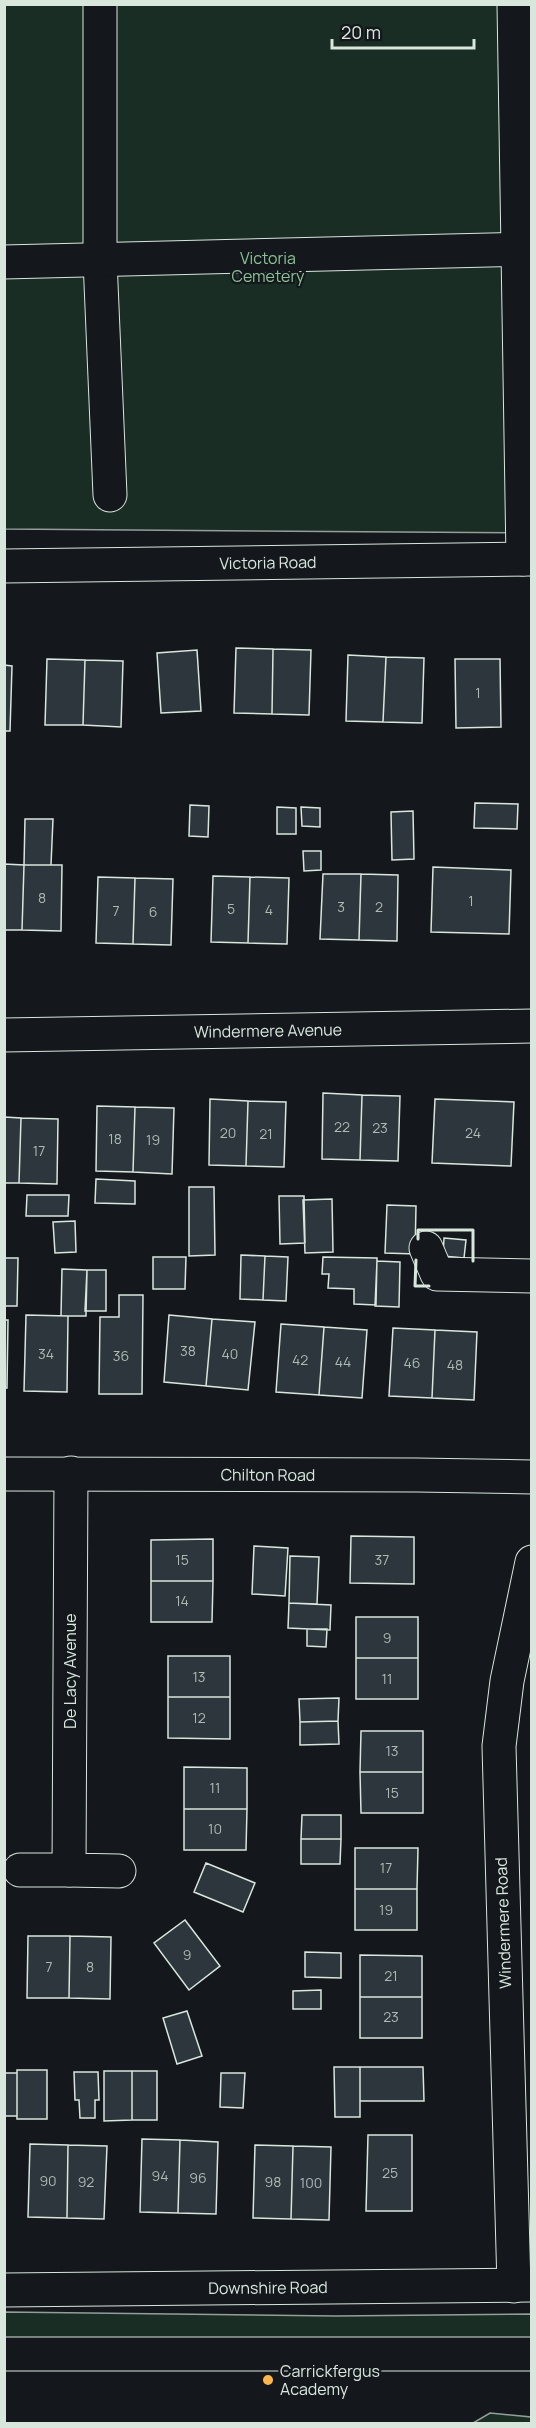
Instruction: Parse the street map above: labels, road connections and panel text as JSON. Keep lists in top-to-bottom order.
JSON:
{
  "streets": {
    "street": [
      "Victoria Road",
      "Windermere Avenue",
      "Chilton Road",
      "De Lacy Avenue",
      "Windermere Road",
      "Downshire Road"
    ]
  },
  "crossings": [
    ["Chilton Road", "De Lacy Avenue"],
    ["Windermere Road", "Downshire Road"]
  ],
  "parks": ["Victoria Cemetery"],
  "places": ["Carrickfergus Academy"],
  "house_numbers": [
    "1",
    "8",
    "1",
    "3",
    "2",
    "5",
    "4",
    "7",
    "6",
    "22",
    "23",
    "20",
    "24",
    "21",
    "18",
    "19",
    "17",
    "38",
    "34",
    "40",
    "36",
    "42",
    "44",
    "46",
    "48",
    "15",
    "37",
    "14",
    "9",
    "13",
    "11",
    "12",
    "13",
    "11",
    "15",
    "10",
    "17",
    "19",
    "9",
    "7",
    "8",
    "21",
    "23",
    "25",
    "94",
    "96",
    "90",
    "92",
    "98",
    "100"
  ],
  "scale_bar": "20 m"
}
